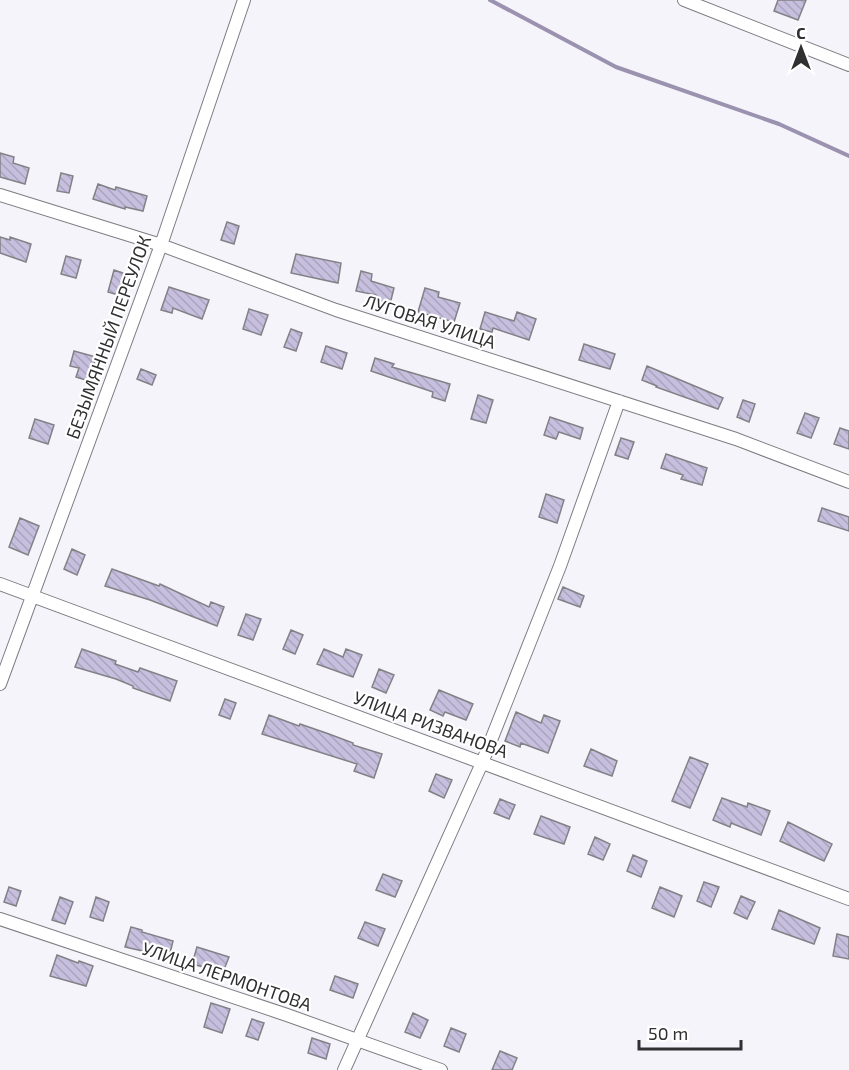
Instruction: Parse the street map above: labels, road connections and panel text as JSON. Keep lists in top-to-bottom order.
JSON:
{
  "streets": {
    "street": [
      "ЛУГОВАЯ УЛИЦА",
      "БЕЗЫМЯННЫЙ ПЕРЕУЛОК",
      "УЛИЦА РИЗВАНОВА",
      "УЛИЦА ЛЕРМОНТОВА"
    ]
  },
  "crossings": [
    ["ЛУГОВАЯ УЛИЦА", "БЕЗЫМЯННЫЙ ПЕРЕУЛОК"],
    ["БЕЗЫМЯННЫЙ ПЕРЕУЛОК", "УЛИЦА РИЗВАНОВА"]
  ],
  "scale_bar": "50 m",
  "north": "top"
}
